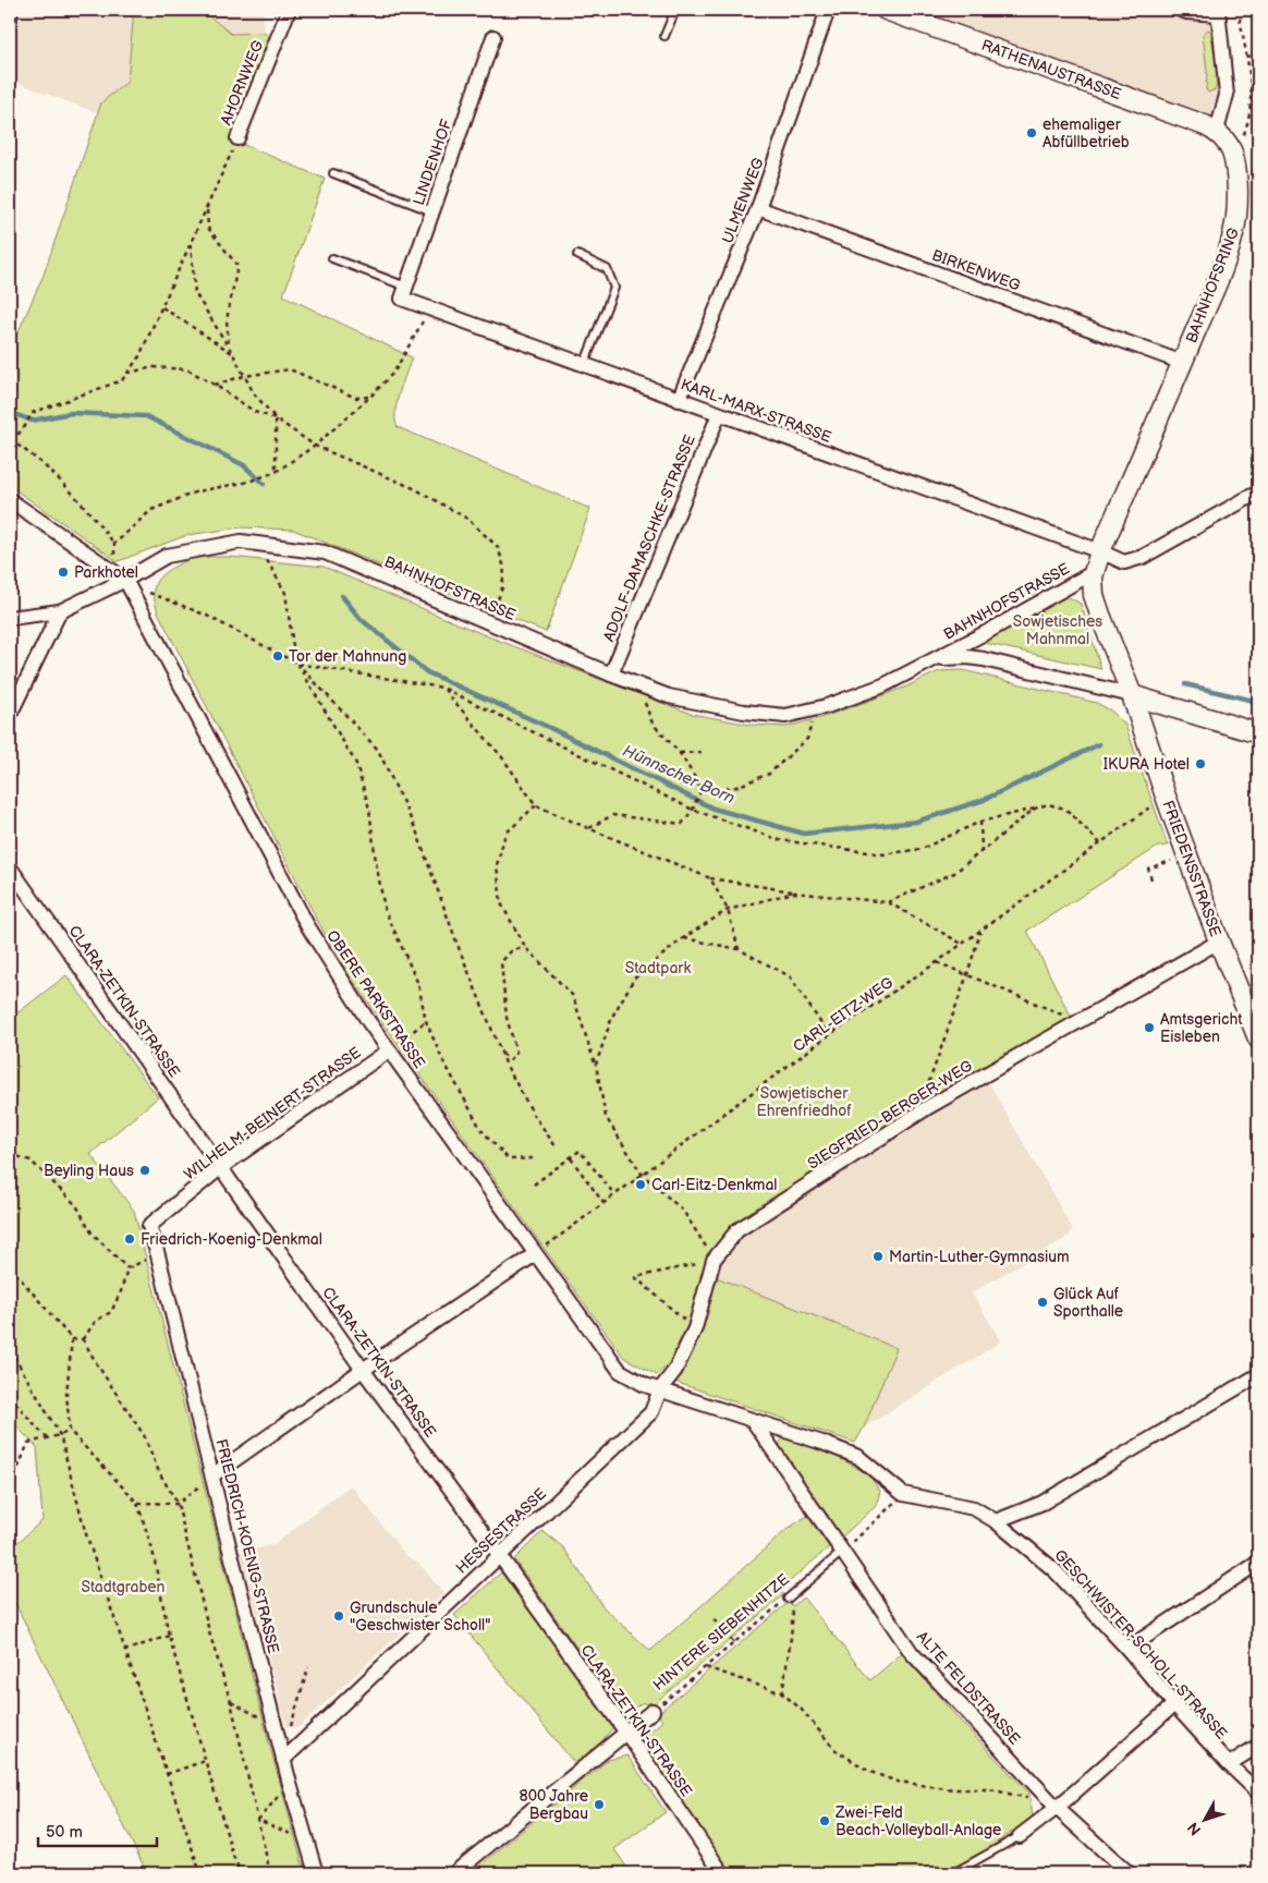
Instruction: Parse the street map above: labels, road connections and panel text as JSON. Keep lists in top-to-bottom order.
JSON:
{
  "streets": {
    "main road": ["RATHENAUSTRASSE", "BAHNHOFSRING", "FRIEDENSSTRASSE"],
    "street": [
      "AHORNWEG",
      "LINDENHOF",
      "ULMENWEG",
      "BIRKENWEG",
      "KARL-MARX-STRASSE",
      "ADOLF-DAMASCHKE-STRASSE",
      "BAHNHOFSTRASSE",
      "OBERE PARKSTRASSE",
      "CLARA-ZETKIN-STRASSE",
      "WILHELM-BEINERT-STRASSE",
      "SIEGFRIED-BERGER-WEG",
      "HESSESTRASSE",
      "FRIEDRICH-KOENIG-STRASSE",
      "HINTERE SIEBENHITZE",
      "GESCHWISTER-SCHOLL-STRASSE",
      "ALTE FELDSTRASSE"
    ],
    "path": ["CARL-EITZ-WEG"]
  },
  "crossings": [
    ["LINDENHOF", "KARL-MARX-STRASSE"],
    ["ULMENWEG", "BIRKENWEG"],
    ["ULMENWEG", "KARL-MARX-STRASSE"],
    ["BIRKENWEG", "BAHNHOFSRING"],
    ["BAHNHOFSRING", "KARL-MARX-STRASSE"],
    ["BAHNHOFSRING", "BAHNHOFSTRASSE"],
    ["BAHNHOFSRING", "FRIEDENSSTRASSE"],
    ["KARL-MARX-STRASSE", "ADOLF-DAMASCHKE-STRASSE"],
    ["ADOLF-DAMASCHKE-STRASSE", "BAHNHOFSTRASSE"],
    ["BAHNHOFSTRASSE", "FRIEDENSSTRASSE"],
    ["BAHNHOFSTRASSE", "OBERE PARKSTRASSE"],
    ["FRIEDENSSTRASSE", "CARL-EITZ-WEG"],
    ["FRIEDENSSTRASSE", "SIEGFRIED-BERGER-WEG"],
    ["OBERE PARKSTRASSE", "CARL-EITZ-WEG"],
    ["OBERE PARKSTRASSE", "WILHELM-BEINERT-STRASSE"],
    ["OBERE PARKSTRASSE", "SIEGFRIED-BERGER-WEG"],
    ["OBERE PARKSTRASSE", "HESSESTRASSE"],
    ["CLARA-ZETKIN-STRASSE", "WILHELM-BEINERT-STRASSE"],
    ["CLARA-ZETKIN-STRASSE", "HESSESTRASSE"],
    ["CLARA-ZETKIN-STRASSE", "HINTERE SIEBENHITZE"],
    ["WILHELM-BEINERT-STRASSE", "FRIEDRICH-KOENIG-STRASSE"],
    ["SIEGFRIED-BERGER-WEG", "HESSESTRASSE"],
    ["HESSESTRASSE", "FRIEDRICH-KOENIG-STRASSE"],
    ["HINTERE SIEBENHITZE", "ALTE FELDSTRASSE"]
  ],
  "water": ["Hünnscher Born"],
  "parks": [
    "Sowjetisches Mahnmal",
    "Stadtpark",
    "Sowjetischer Ehrenfriedhof",
    "Stadtgraben"
  ],
  "places": [
    "ehemaliger Abfüllbetrieb",
    "Parkhotel",
    "Tor der Mahnung",
    "IKURA Hotel",
    "Amtsgericht Eisleben",
    "Beyling Haus",
    "Carl-Eitz-Denkmal",
    "Friedrich-Koenig-Denkmal",
    "Martin-Luther-Gymnasium",
    "Glück Auf Sporthalle",
    "Grundschule \"Geschwister Scholl\"",
    "800 Jahre Bergbau",
    "Zwei-Feld Beach-Volleyball-Anlage"
  ],
  "scale_bar": "50 m",
  "north": "bottom left"
}
